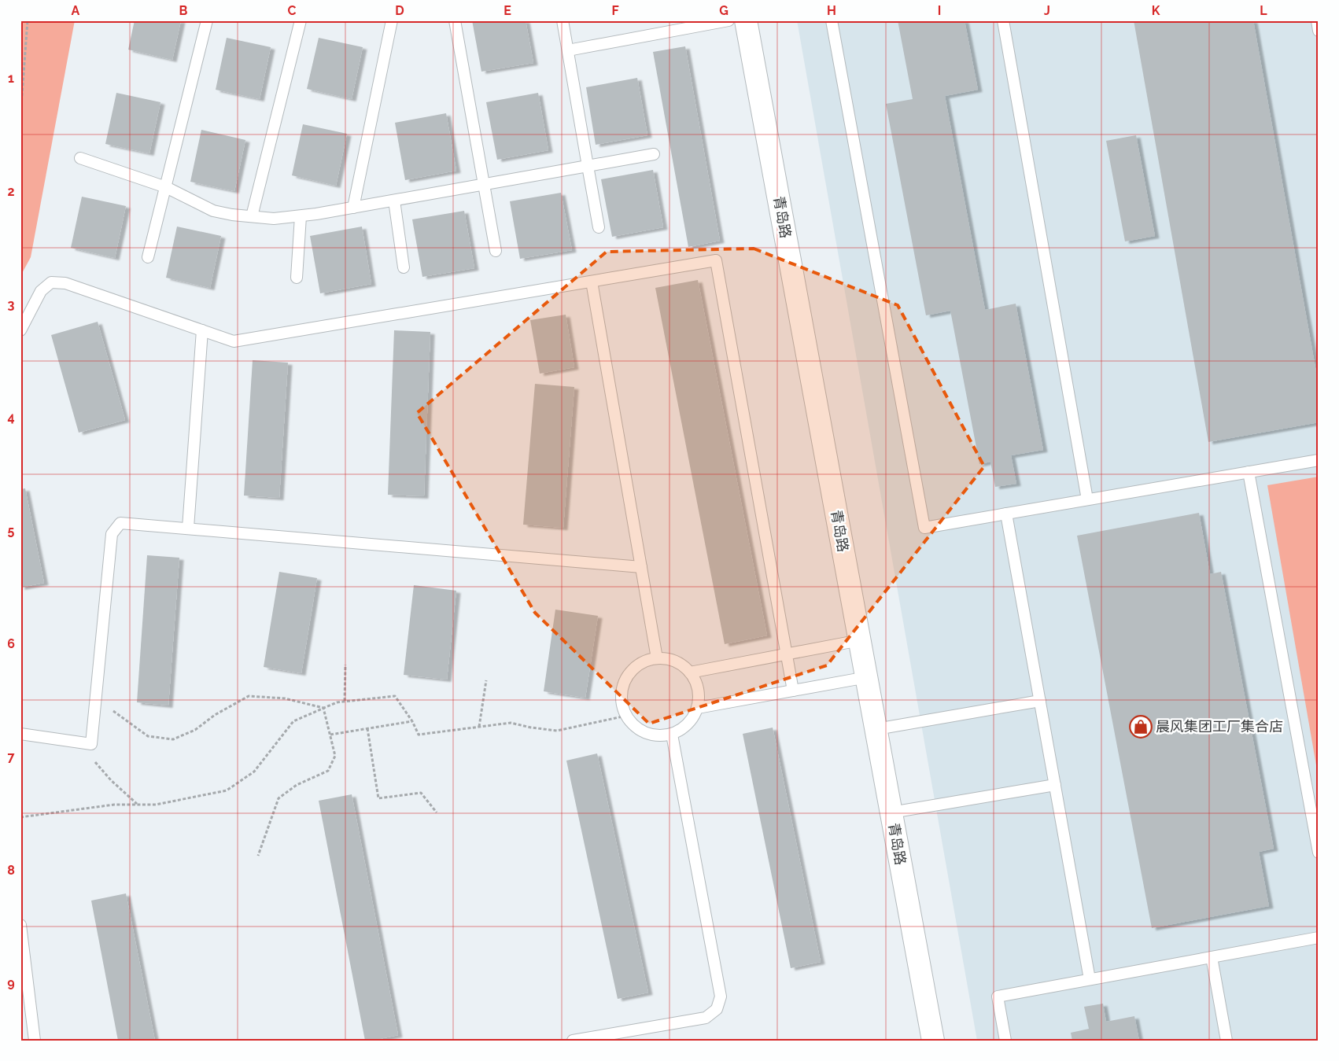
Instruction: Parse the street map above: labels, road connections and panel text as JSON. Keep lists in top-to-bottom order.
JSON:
{
  "streets": {
    "street": ["青岛路"]
  },
  "places": {
    "shop": ["晨风集团工厂集合店"]
  },
  "grid": {
    "columns": [
      "A",
      "B",
      "C",
      "D",
      "E",
      "F",
      "G",
      "H",
      "I",
      "J",
      "K",
      "L"
    ],
    "rows": [
      "1",
      "2",
      "3",
      "4",
      "5",
      "6",
      "7",
      "8",
      "9"
    ]
  }
}
